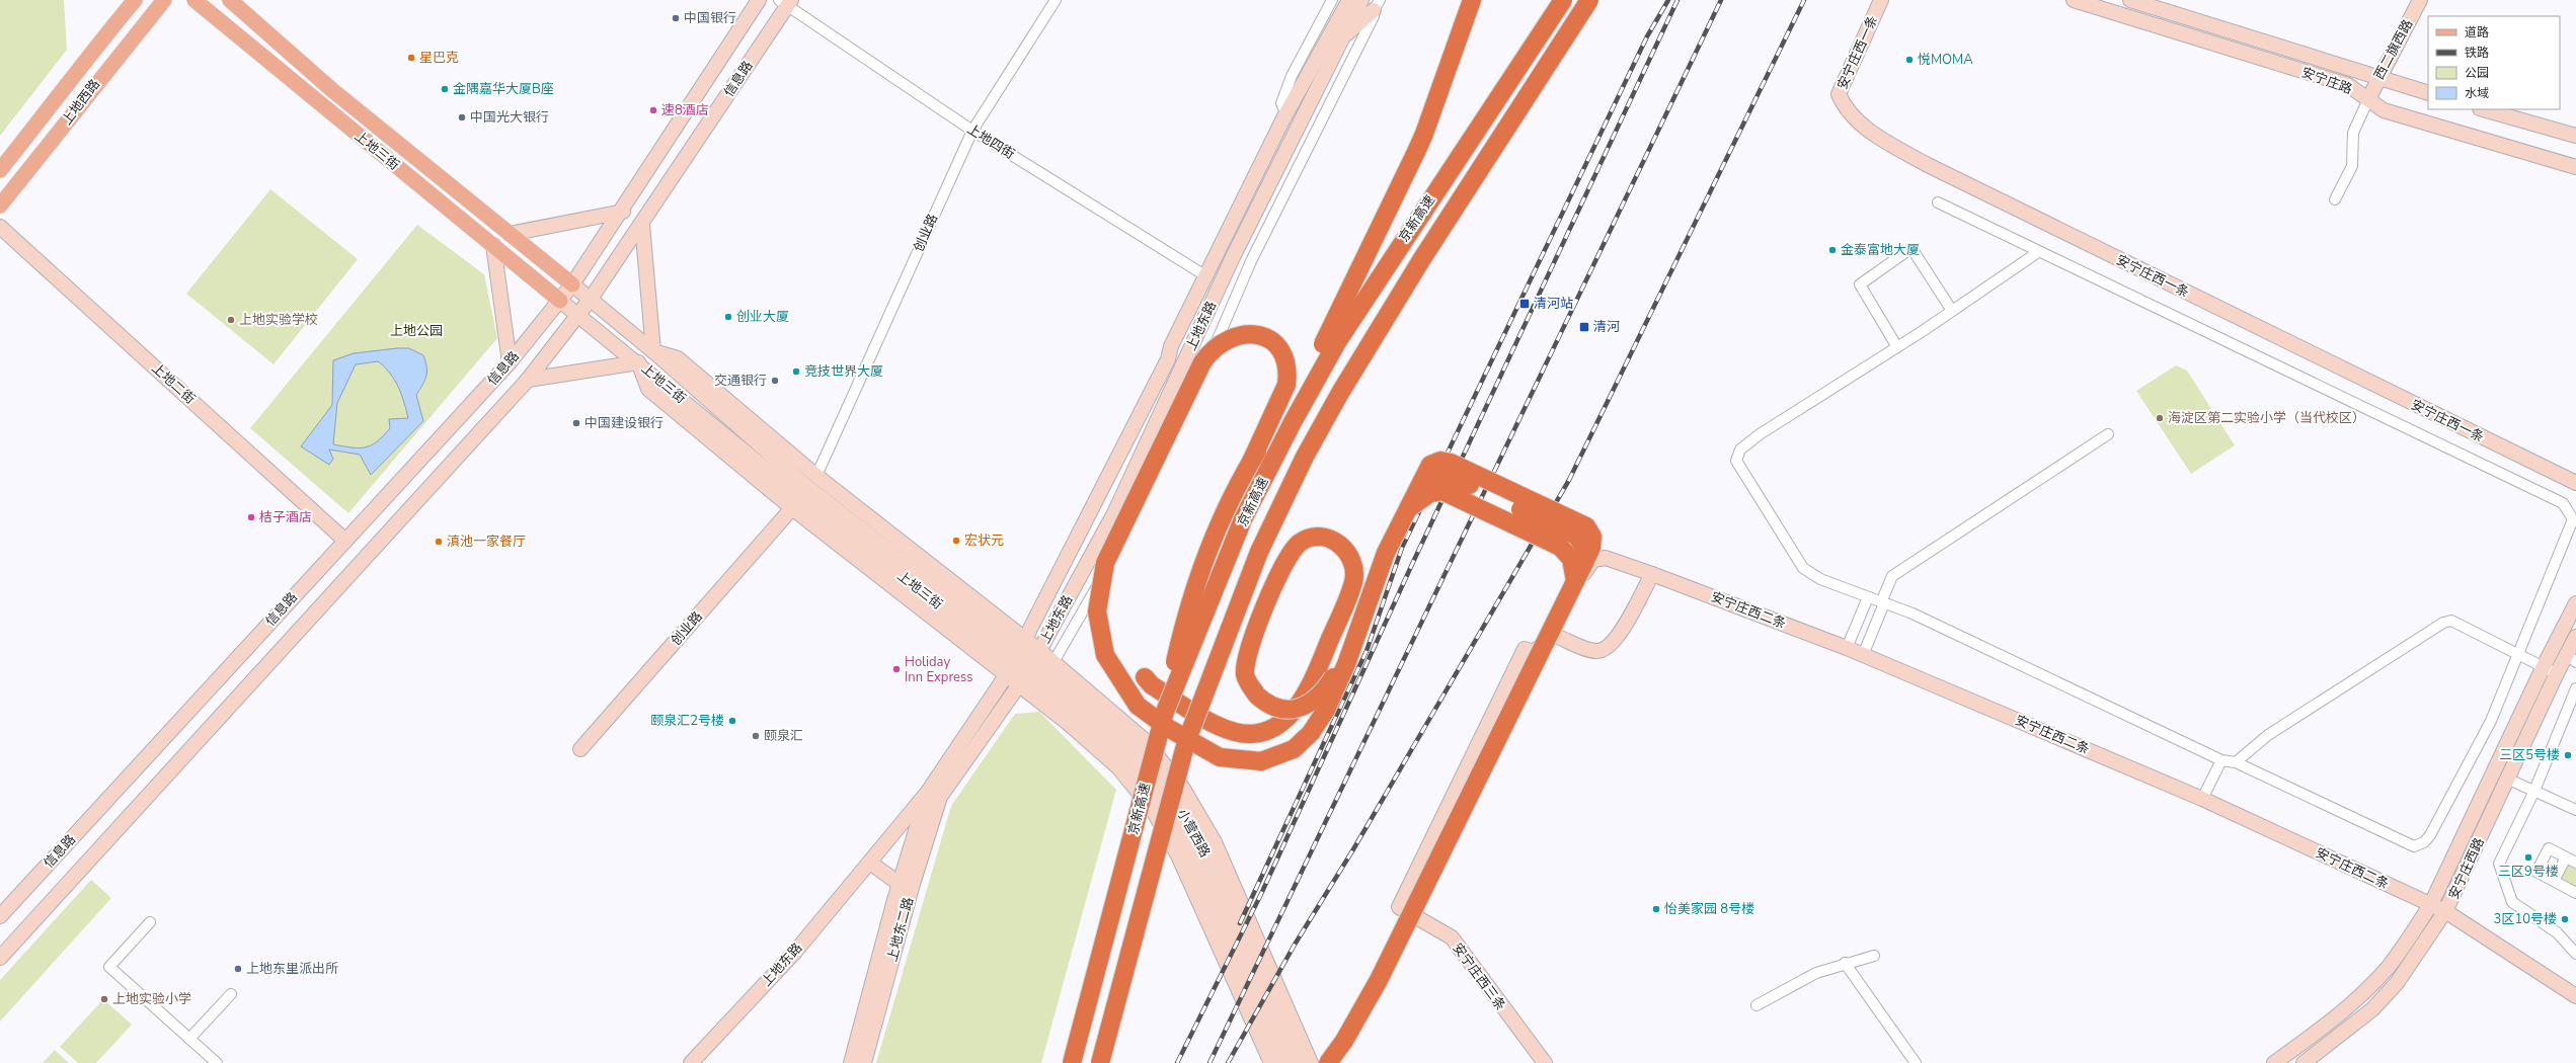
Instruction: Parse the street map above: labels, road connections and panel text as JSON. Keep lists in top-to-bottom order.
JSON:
{
  "streets": {
    "highway": ["京新高速"],
    "main road": ["上地西路", "上地三街"],
    "street": [
      "西二旗西路",
      "安宁庄西一条",
      "信息路",
      "安宁庄路",
      "上地四街",
      "创业路",
      "上地东路",
      "上地二街",
      "安宁庄西二条",
      "小营西路",
      "安宁庄西路",
      "上地东二路",
      "安宁庄西三条"
    ]
  },
  "crossings": [
    ["西二旗西路", "安宁庄路"],
    ["信息路", "上地四街"],
    ["信息路", "上地三街"],
    ["信息路", "上地二街"],
    ["上地四街", "创业路"],
    ["上地四街", "上地东路"],
    ["上地三街", "创业路"],
    ["上地三街", "上地东路"],
    ["上地三街", "小营西路"],
    ["上地东路", "小营西路"],
    ["上地东路", "上地东二路"],
    ["安宁庄西二条", "安宁庄西路"],
    ["安宁庄西二条", "安宁庄西三条"]
  ],
  "parks": ["上地公园"],
  "places": {
    "other": [
      "中国银行",
      "星巴克",
      "悦MOMA",
      "金隅嘉华大厦B座",
      "速8酒店",
      "中国光大银行",
      "金泰富地大厦",
      "创业大厦",
      "上地实验学校",
      "竞技世界大厦",
      "交通银行",
      "海淀区第二实验小学（当代校区）",
      "中国建设银行",
      "桔子酒店",
      "宏状元",
      "滇池一家餐厅",
      "Holiday Inn Express",
      "颐泉汇2号楼",
      "颐泉汇",
      "三区5号楼",
      "三区9号楼",
      "怡美家园 8号楼",
      "3区10号楼",
      "上地东里派出所",
      "上地实验小学"
    ],
    "transit": ["清河站", "清河"]
  },
  "legend": [
    "道路",
    "铁路",
    "公园",
    "水域"
  ]
}
